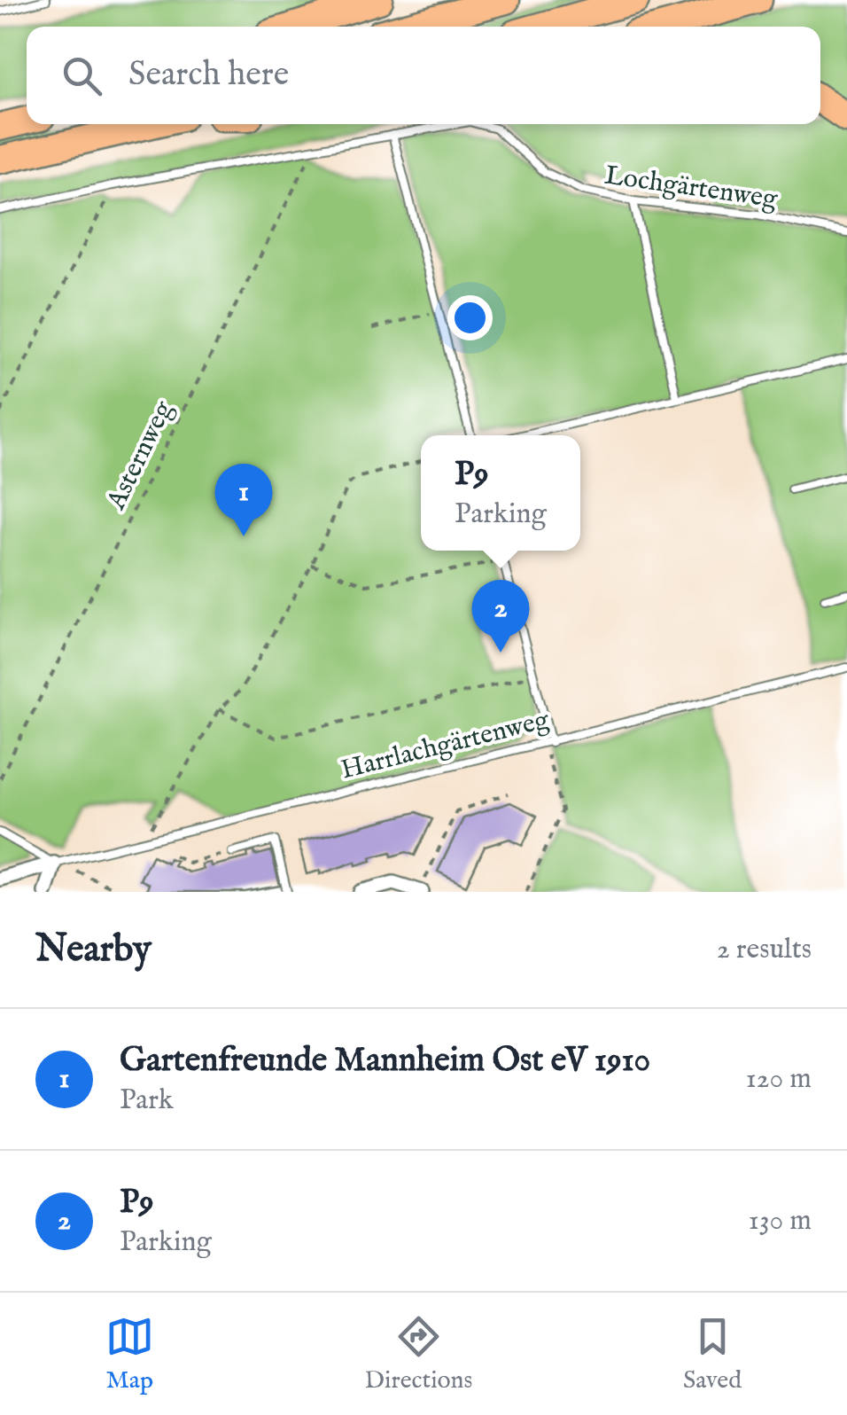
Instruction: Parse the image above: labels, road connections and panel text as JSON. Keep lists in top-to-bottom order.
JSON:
{
  "streets": {
    "street": ["Harrlachgärtenweg"],
    "lane": ["Lochgärtenweg"],
    "path": ["Asternweg"]
  },
  "crossings": [
    ["Lochgärtenweg", "Asternweg"]
  ],
  "page": {
    "search": "Search here",
    "popup": ["P9", "Parking"],
    "pins": ["1", "2"],
    "heading": ["Nearby", "2 results"],
    "list": [
      {
        "mark": "1",
        "name": "Gartenfreunde Mannheim Ost eV 1910",
        "note": "Park",
        "value": "120 m"
      },
      {
        "mark": "2",
        "name": "P9",
        "note": "Parking",
        "value": "130 m"
      }
    ],
    "nav": ["Map", "Directions", "Saved"]
  }
}
